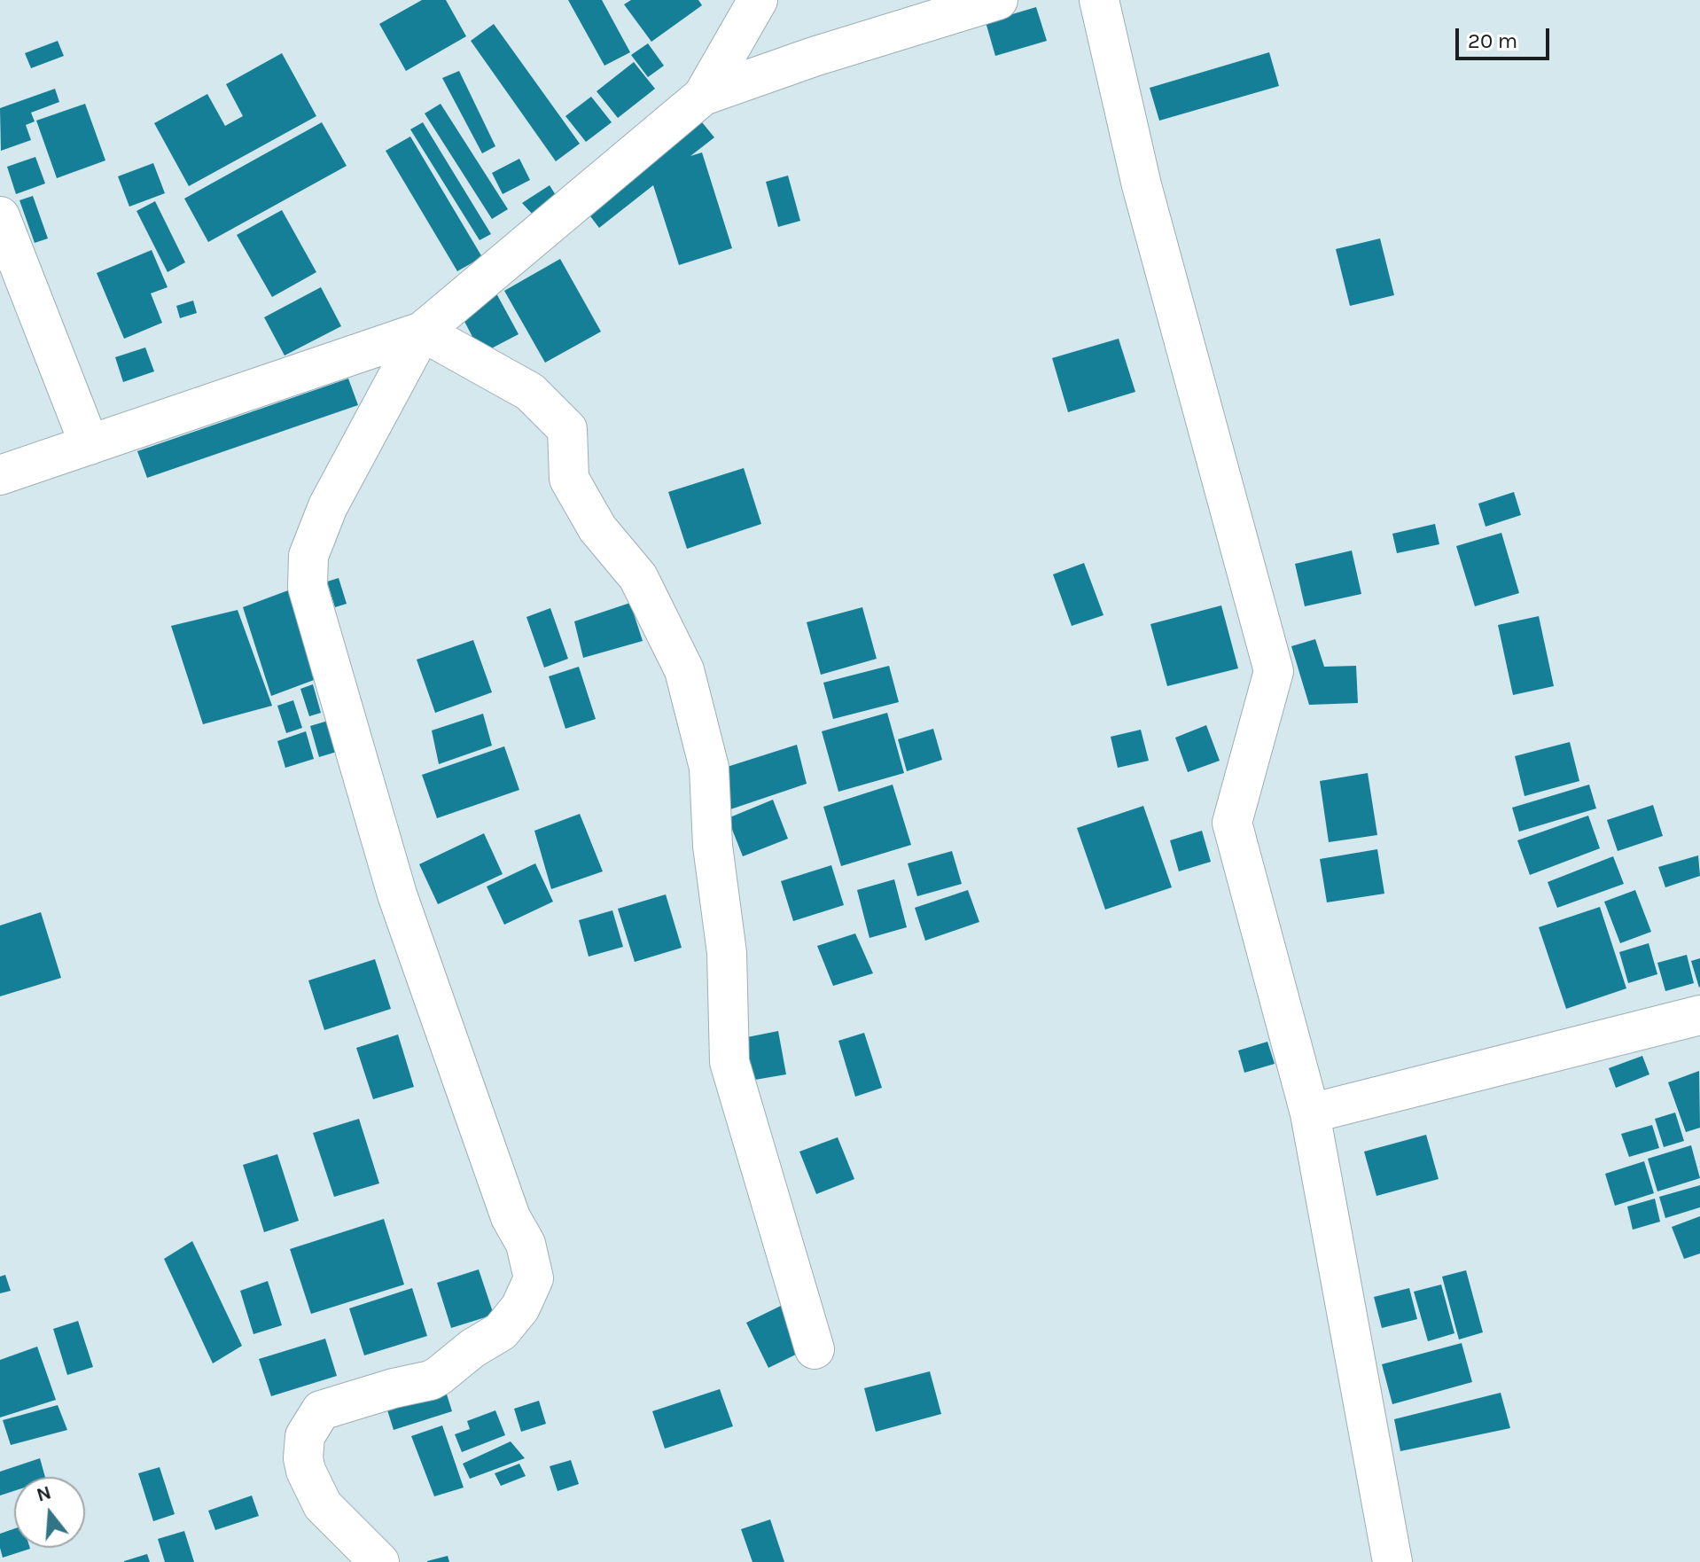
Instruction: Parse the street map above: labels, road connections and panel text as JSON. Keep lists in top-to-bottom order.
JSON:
{
  "scale_bar": "20 m",
  "north": "top"
}
